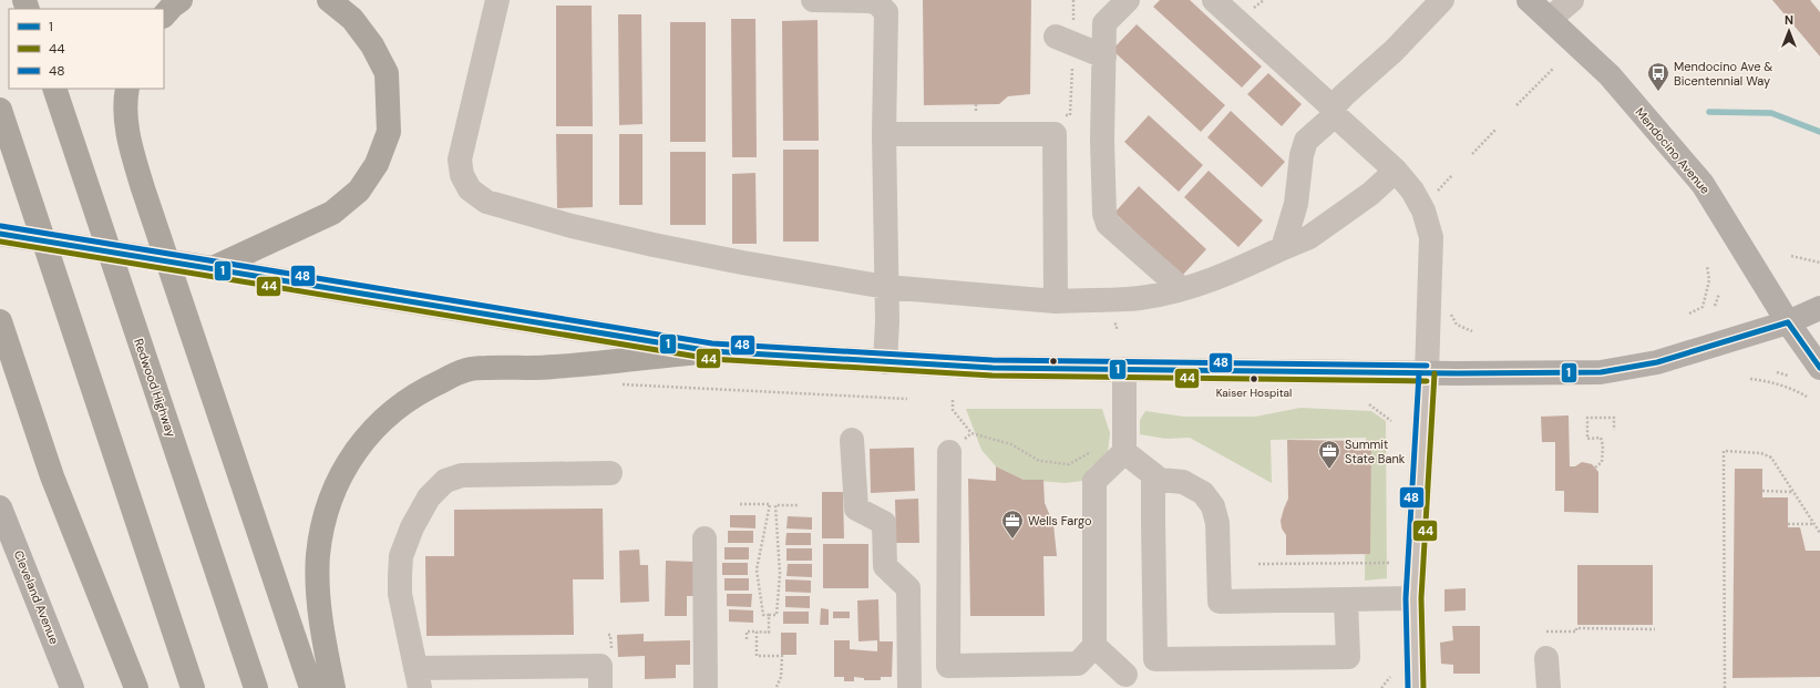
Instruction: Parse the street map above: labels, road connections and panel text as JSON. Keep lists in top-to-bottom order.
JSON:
{
  "streets": {
    "highway": ["Redwood Highway"],
    "main road": ["Mendocino Avenue", "Cleveland Avenue"]
  },
  "places": {
    "bus stop": ["Mendocino Ave & Bicentennial Way"],
    "other": ["Kaiser Hospital"],
    "office": ["Summit State Bank", "Wells Fargo"]
  },
  "lines": ["transit line 48", "transit line 1", "transit line 44"],
  "legend": ["1", "44", "48"],
  "north": "top"
}
